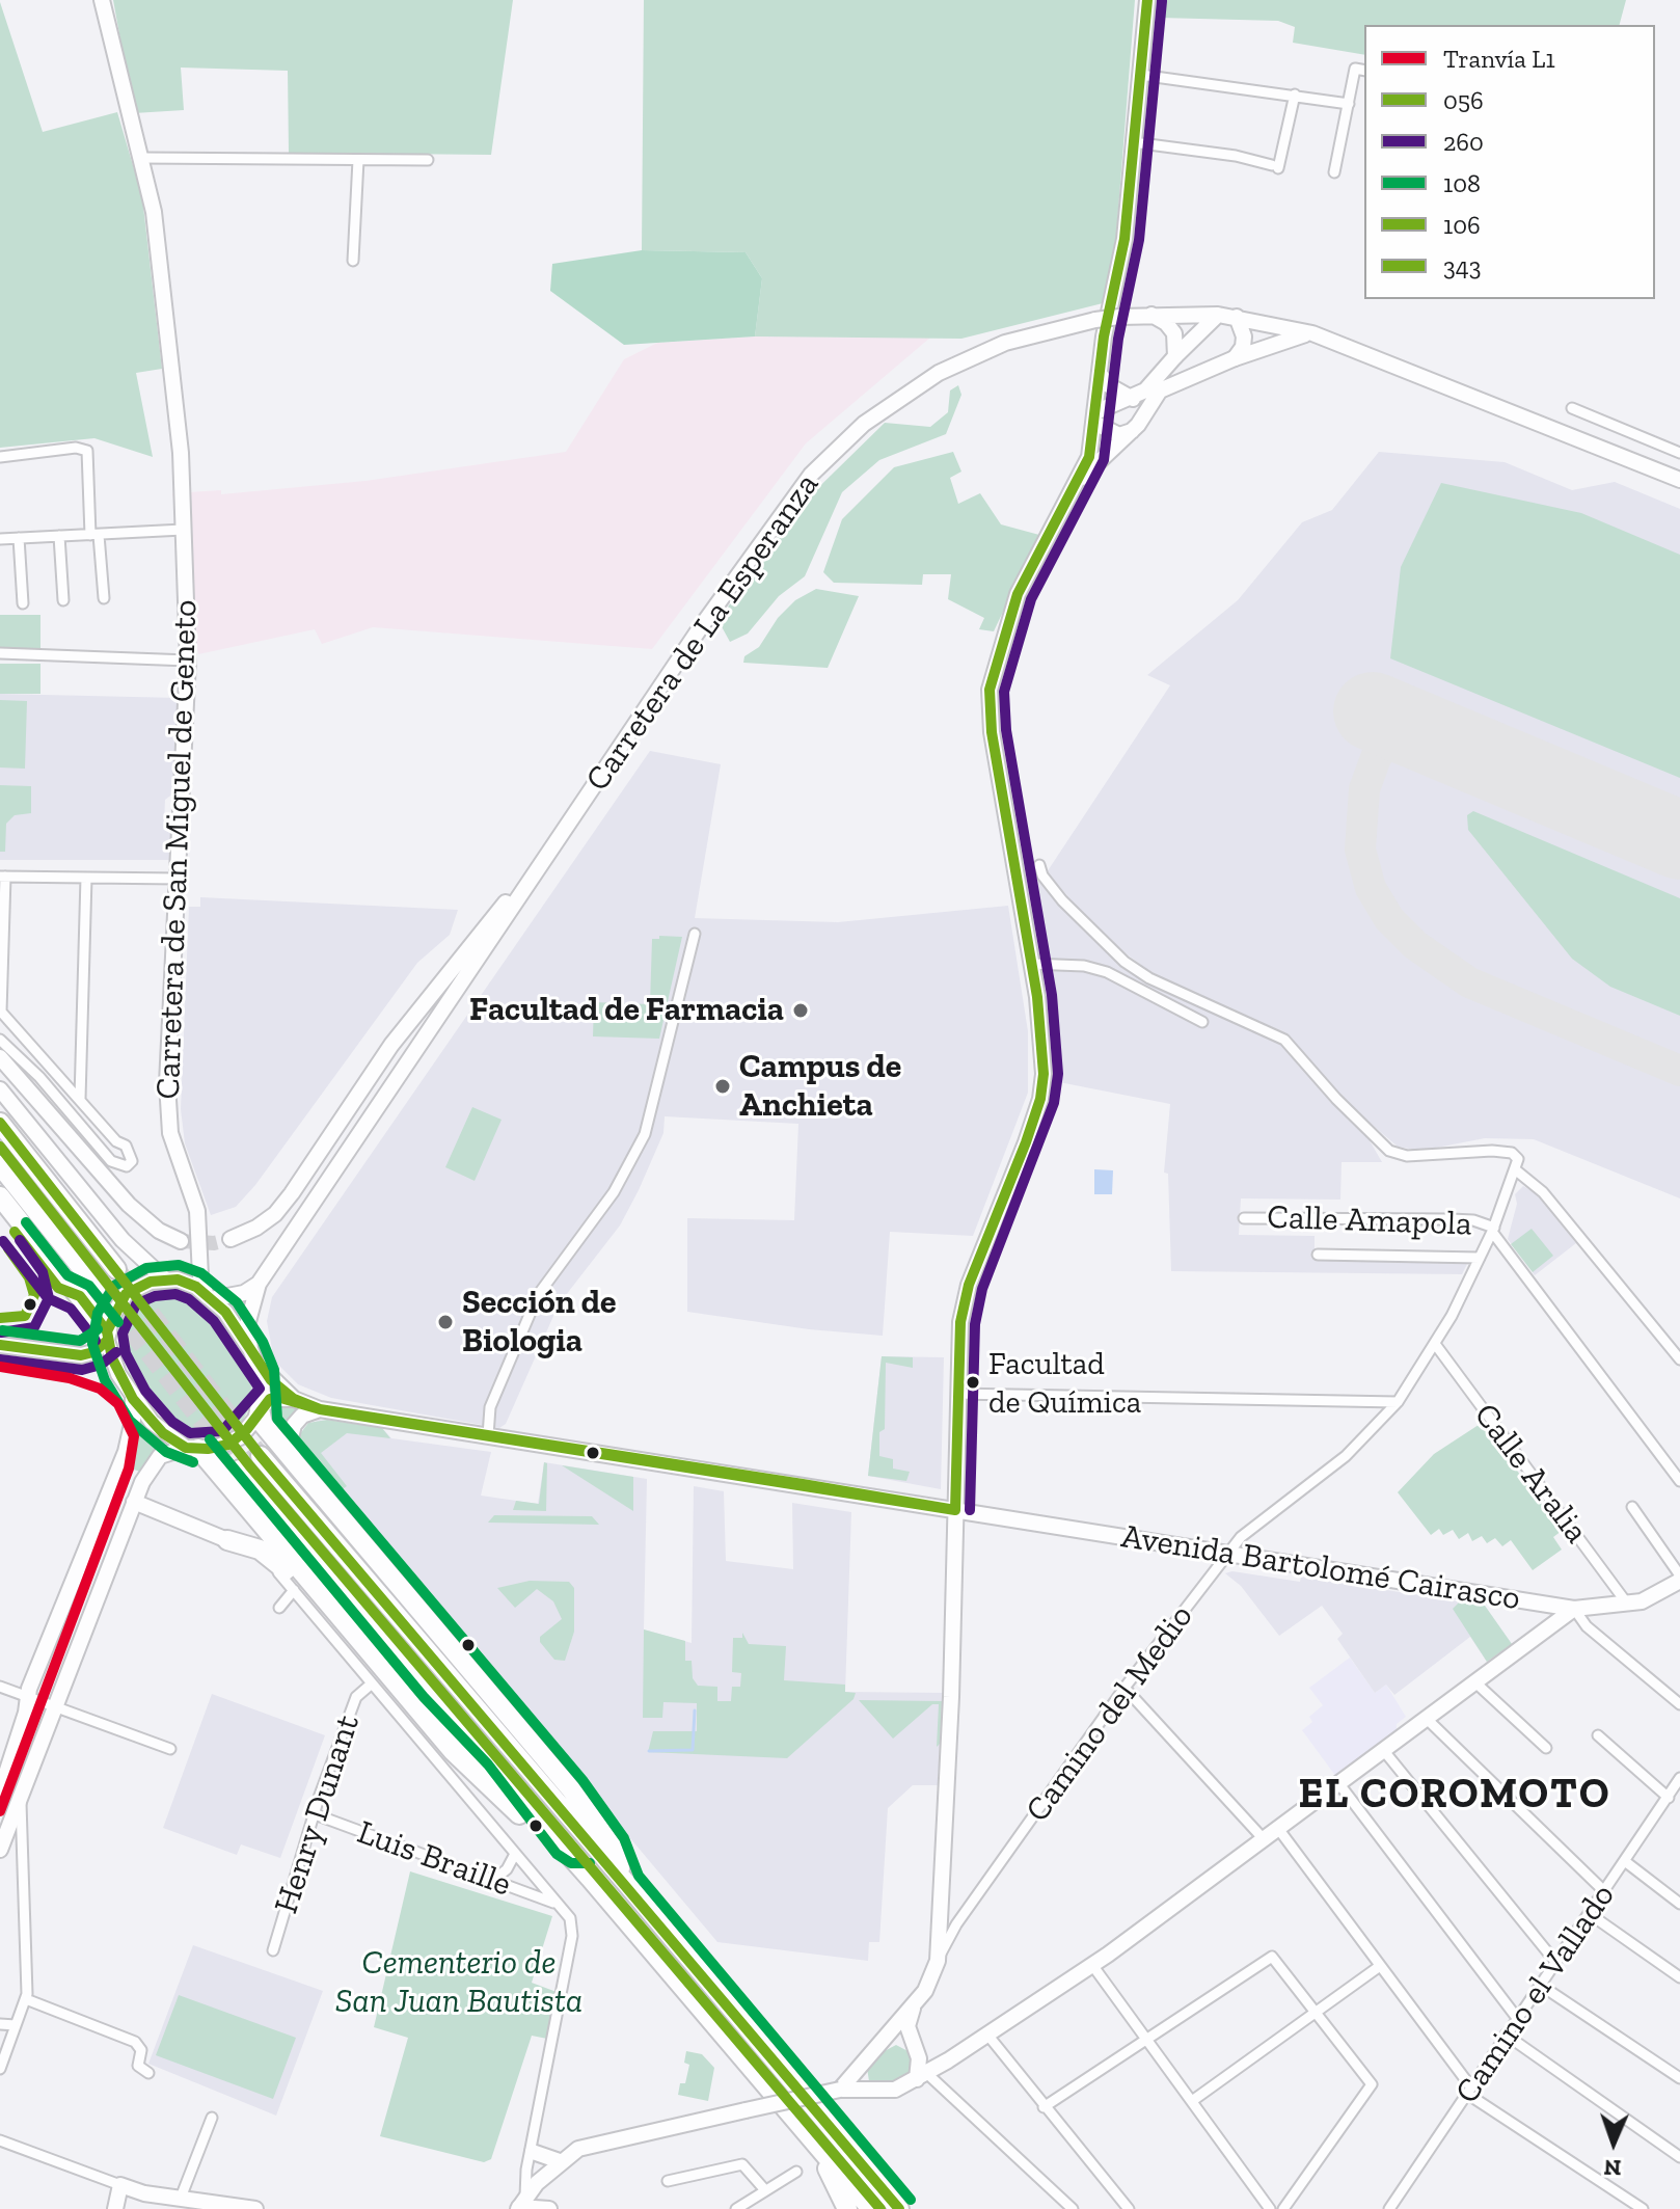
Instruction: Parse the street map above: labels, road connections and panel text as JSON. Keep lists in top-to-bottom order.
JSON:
{
  "streets": {
    "main road": ["Carretera de La Esperanza", "Carretera de San Miguel de Geneto", "Avenida Bartolomé Cairasco"],
    "street": [
      "Calle Amapola",
      "Calle Aralia",
      "Camino del Medio",
      "Henry Dunant",
      "Luis Braille",
      "Camino el Vallado"
    ]
  },
  "crossings": [
    ["Carretera de La Esperanza", "Carretera de San Miguel de Geneto"],
    ["Calle Amapola", "Camino del Medio"],
    ["Calle Aralia", "Avenida Bartolomé Cairasco"],
    ["Calle Aralia", "Camino del Medio"],
    ["Avenida Bartolomé Cairasco", "Camino del Medio"],
    ["Henry Dunant", "Luis Braille"]
  ],
  "districts": ["EL COROMOTO"],
  "parks": ["Cementerio de San Juan Bautista"],
  "places": [
    "Facultad de Farmacia",
    "Campus de Anchieta",
    "Sección de Biologia",
    "Facultad de Química"
  ],
  "lines": [
    "transit line 056",
    "transit line 260",
    "transit line 106",
    "transit line 343",
    "transit line 108",
    "tram line L1"
  ],
  "legend": [
    "Tranvía L1",
    "056",
    "260",
    "108",
    "106",
    "343"
  ],
  "north": "bottom"
}
